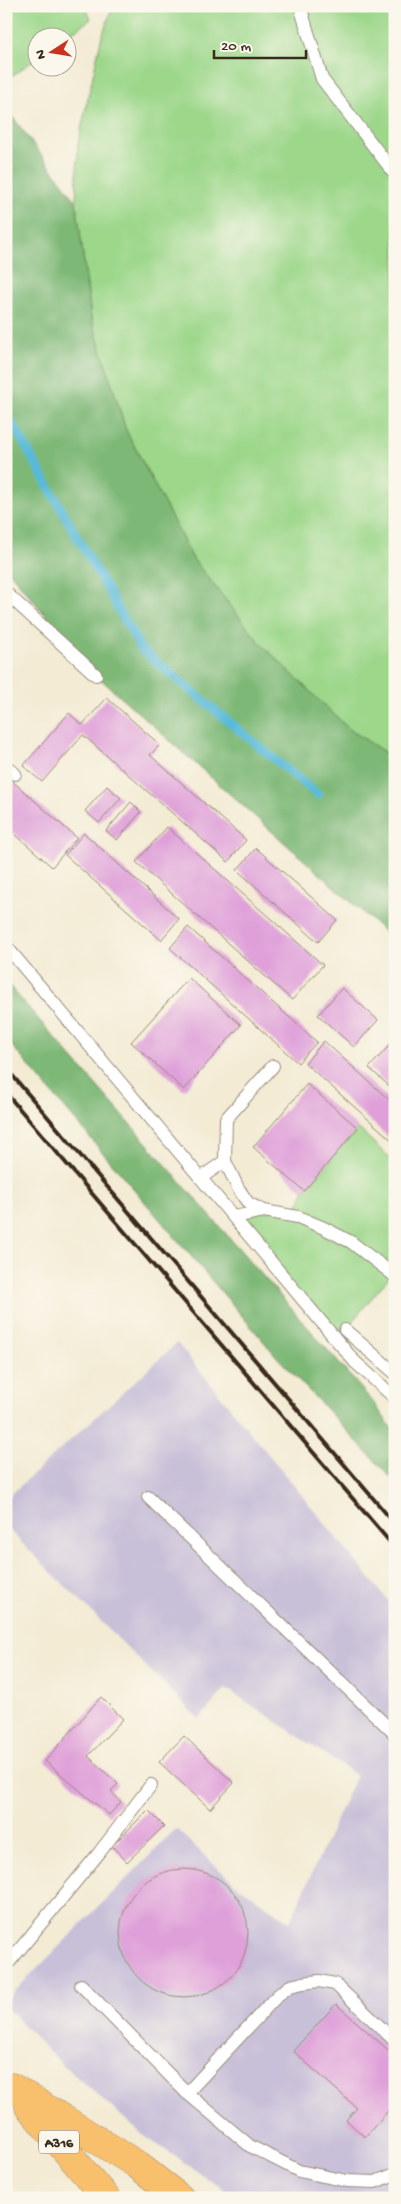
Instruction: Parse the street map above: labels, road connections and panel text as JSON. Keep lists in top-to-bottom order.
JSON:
{
  "streets": {
    "highway": ["A316"]
  },
  "scale_bar": "20 m",
  "north": "left"
}
